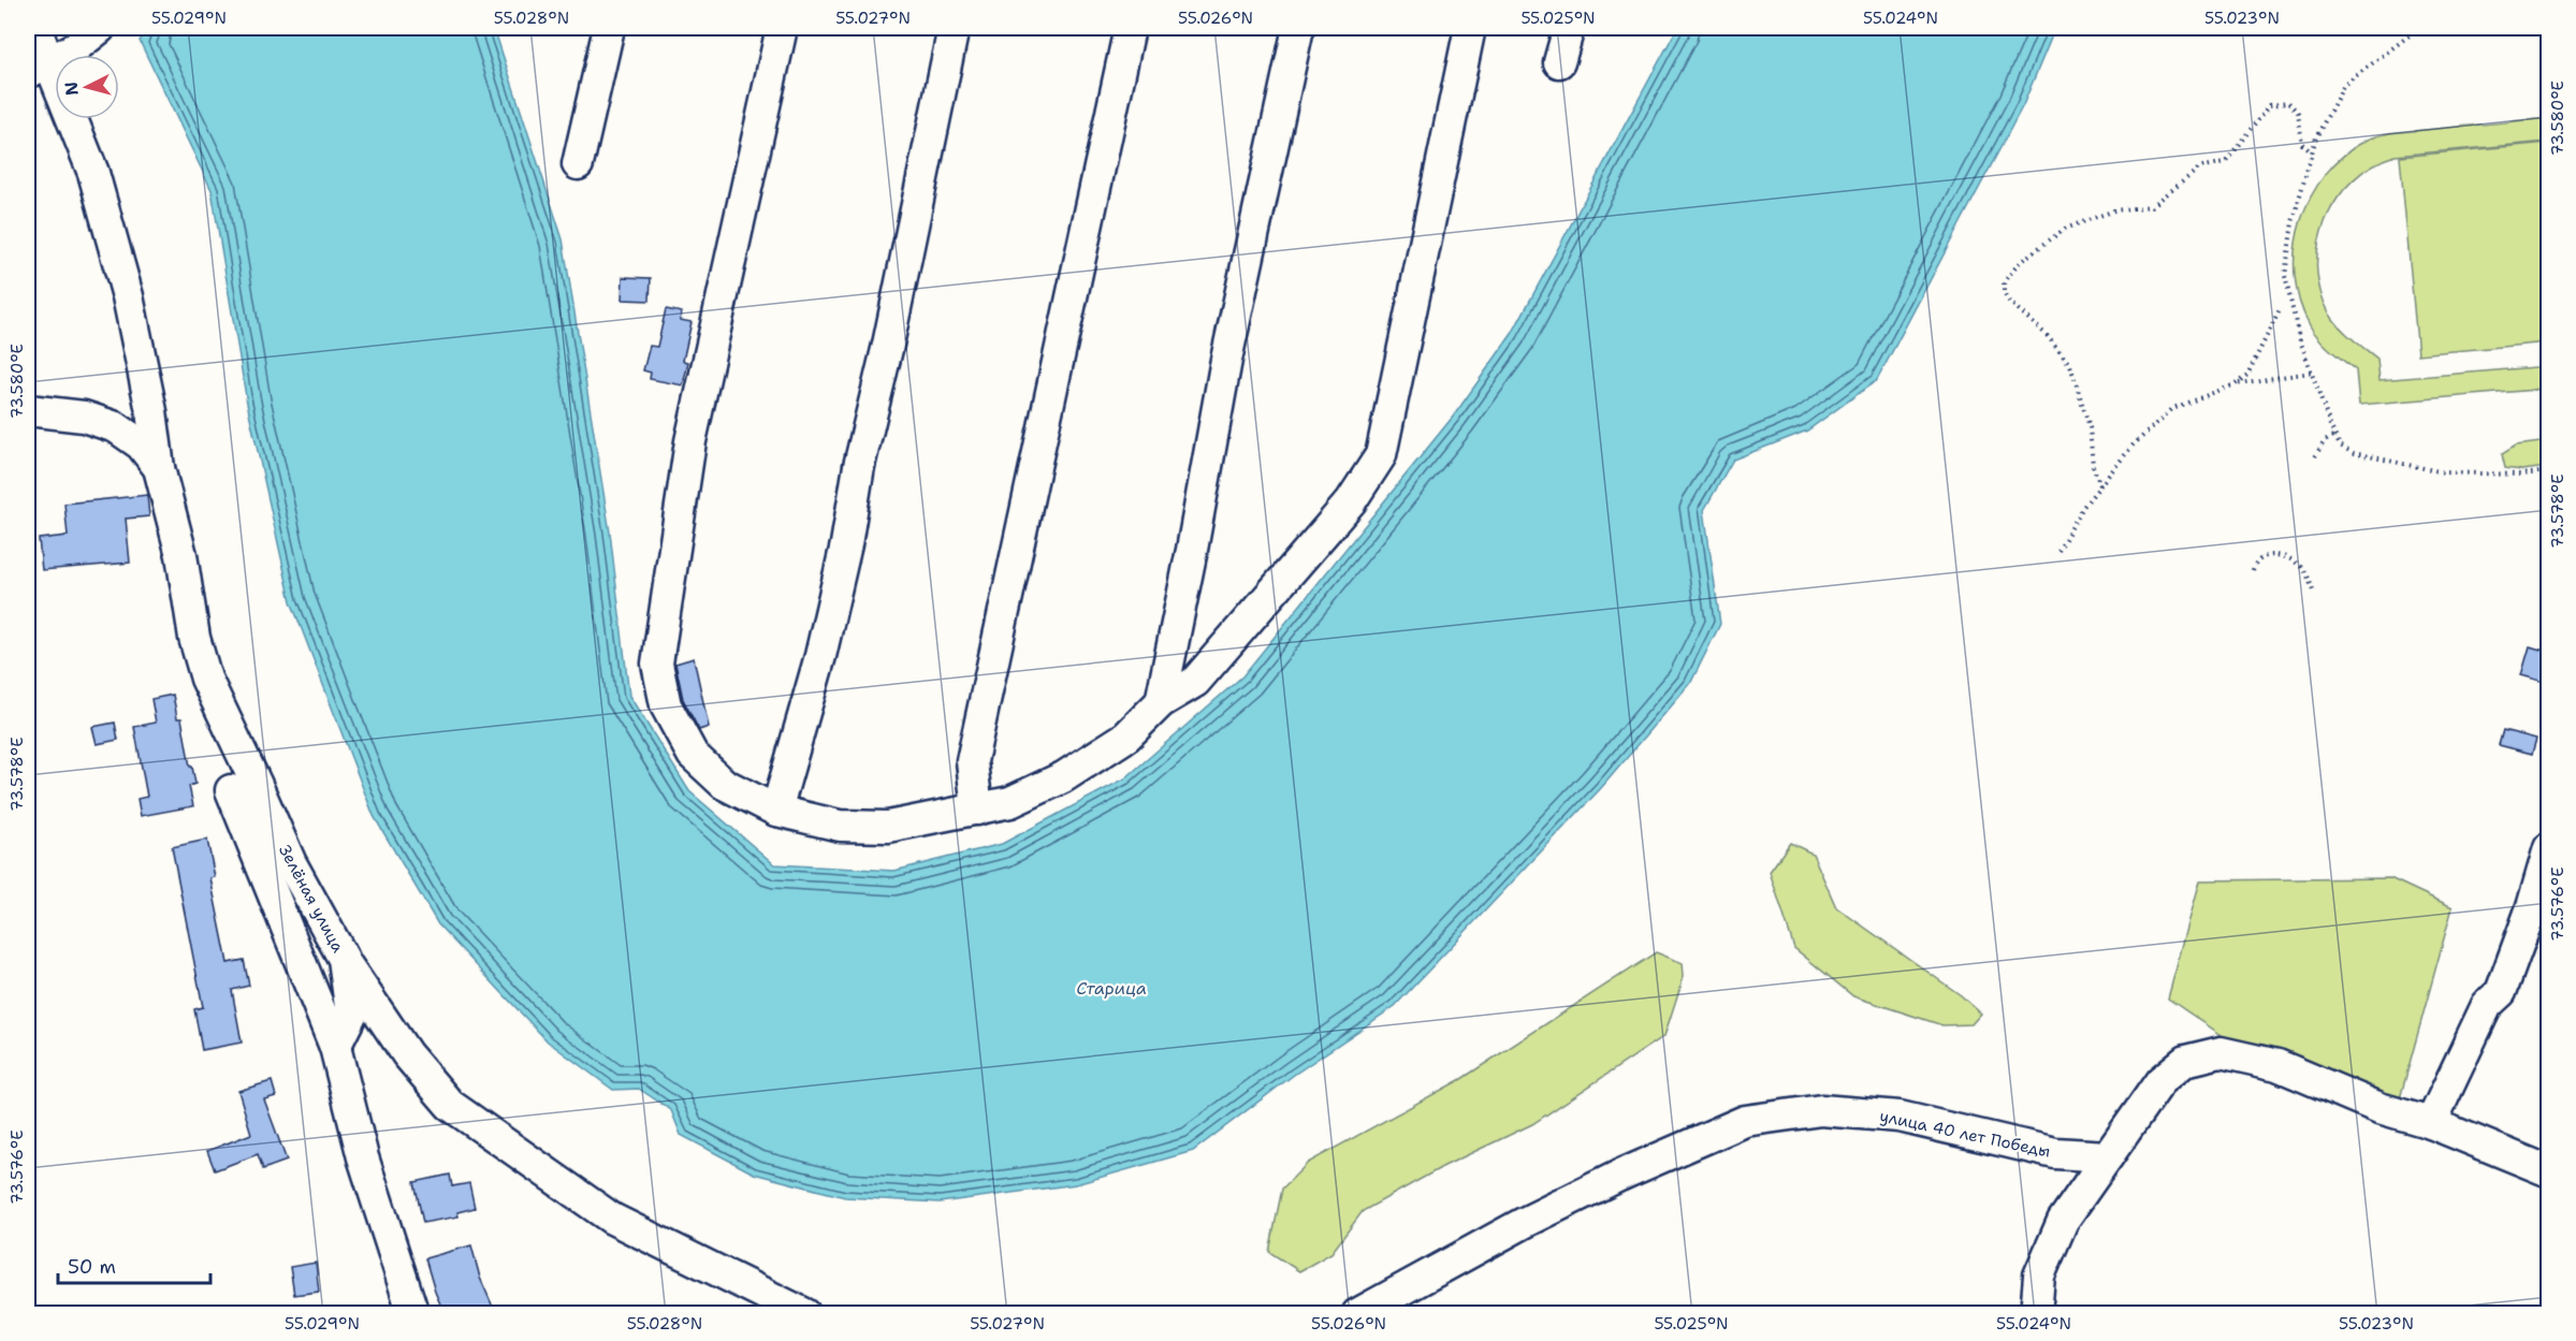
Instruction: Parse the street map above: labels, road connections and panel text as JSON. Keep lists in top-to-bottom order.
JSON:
{
  "streets": {
    "street": ["Зелёная улица", "улица 40 лет Победы"]
  },
  "water": ["Старица"],
  "scale_bar": "50 m",
  "north": "left",
  "coordinates": [
    "55.029°N",
    "55.028°N",
    "55.027°N",
    "55.026°N",
    "55.025°N",
    "55.024°N",
    "55.023°N",
    "73.580°E",
    "73.578°E",
    "73.576°E"
  ]
}
